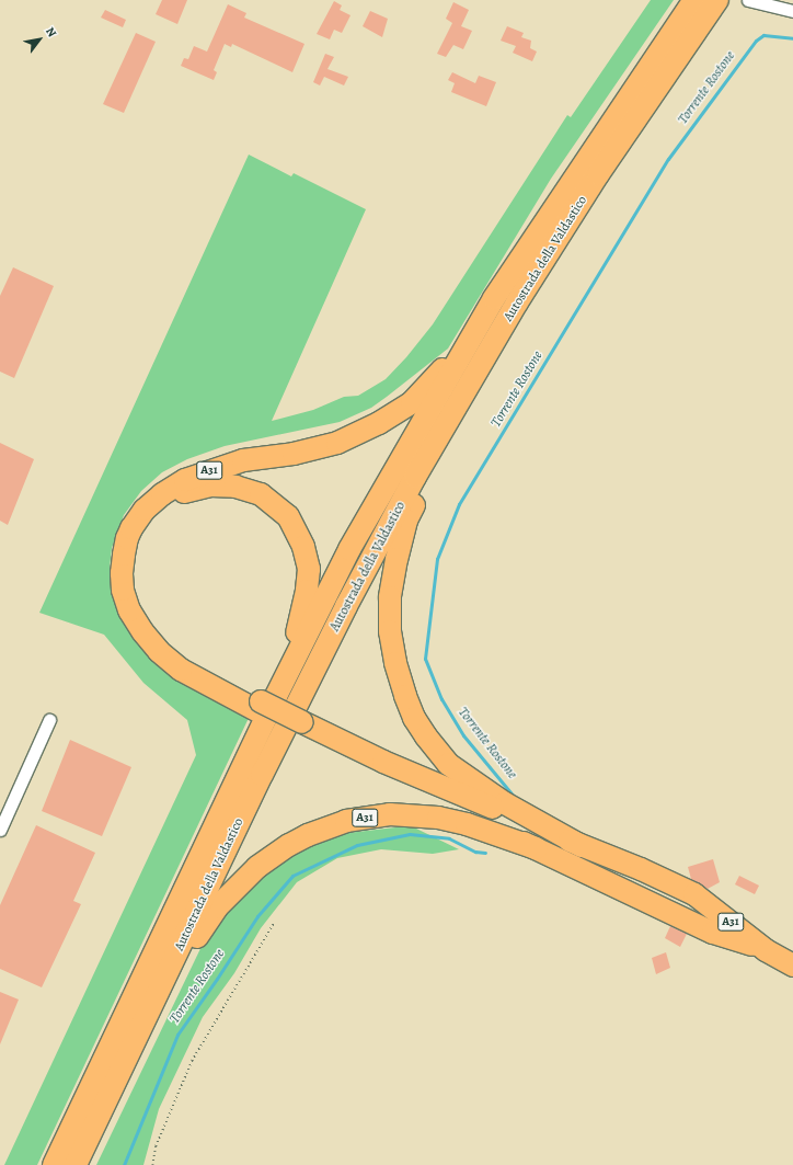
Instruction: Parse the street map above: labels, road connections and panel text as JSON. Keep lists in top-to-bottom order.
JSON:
{
  "streets": {
    "highway": ["Autostrada della Valdastico", "A31"]
  },
  "crossings": [
    ["Autostrada della Valdastico", "A31"]
  ],
  "water": ["Torrente Rostone"],
  "north": "top right"
}
